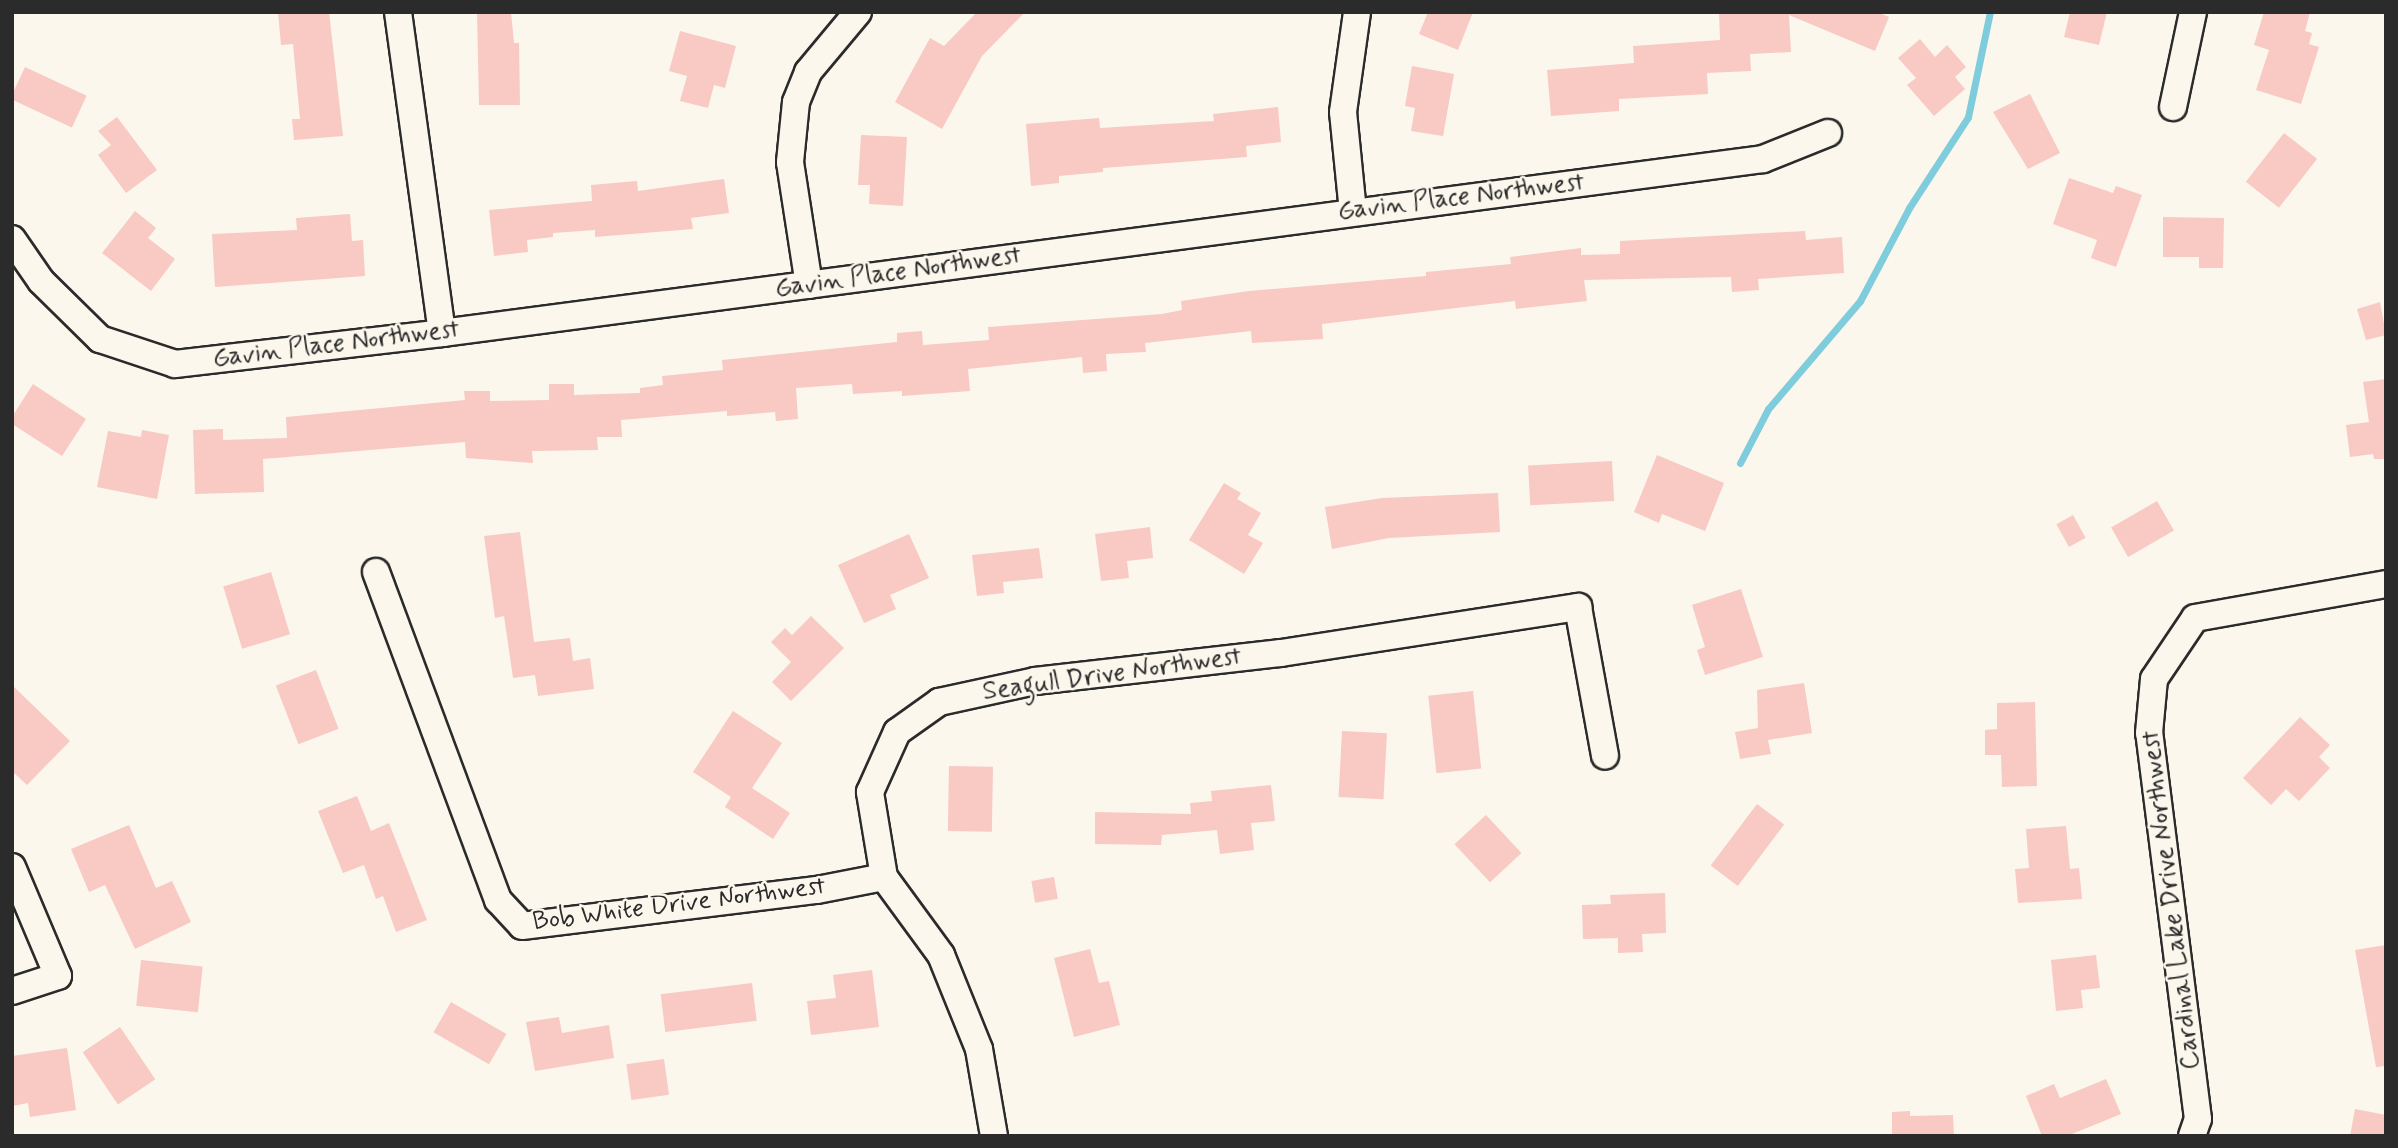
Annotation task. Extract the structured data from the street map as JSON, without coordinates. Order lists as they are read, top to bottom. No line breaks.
{"streets":{"street":["Gavin Place Northwest","Seagull Drive Northwest","Cardinal Lake Drive Northwest","Bob White Drive Northwest"]},"crossings":[["Seagull Drive Northwest","Bob White Drive Northwest"]]}
